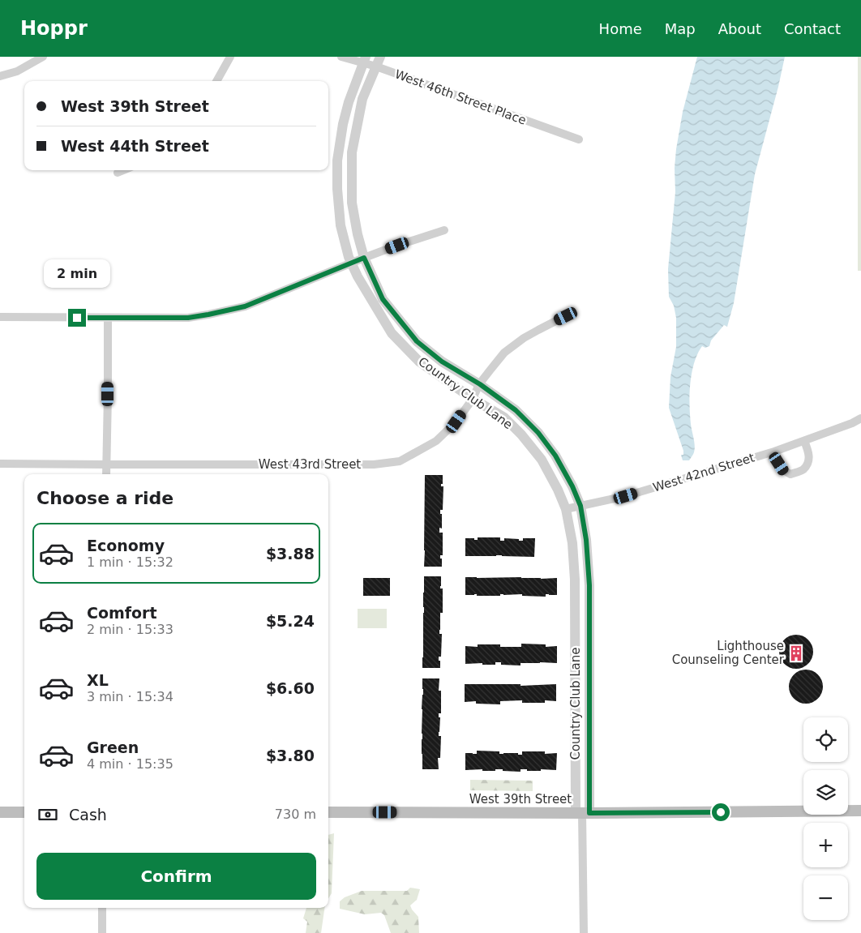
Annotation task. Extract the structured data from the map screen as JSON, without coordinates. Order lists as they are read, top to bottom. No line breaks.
{"streets":{"main road":["West 39th Street"],"street":["West 46th Street Place","Country Club Lane","West 43rd Street","West 42nd Street"]},"crossings":[["West 46th Street Place","Country Club Lane"],["Country Club Lane","West 43rd Street"],["Country Club Lane","West 42nd Street"],["Country Club Lane","West 39th Street"]],"places":{"building":["Lighthouse Counseling Center"]},"page":{"header":"Hoppr","nav":["Home","Map","About","Contact"],"banner":["West 39th Street","West 44th Street"],"bubble":"2 min","heading":"Choose a ride","list":[{"name":"Economy","note":"1 min · 15:32","value":"$3.88"},{"name":"Comfort","note":"2 min · 15:33","value":"$5.24"},{"name":"XL","note":"3 min · 15:34","value":"$6.60"},{"name":"Green","note":"4 min · 15:35","value":"$3.80"}],"map_buttons":["+","−"],"pay":["Cash","730 m"],"buttons":"Confirm"}}
